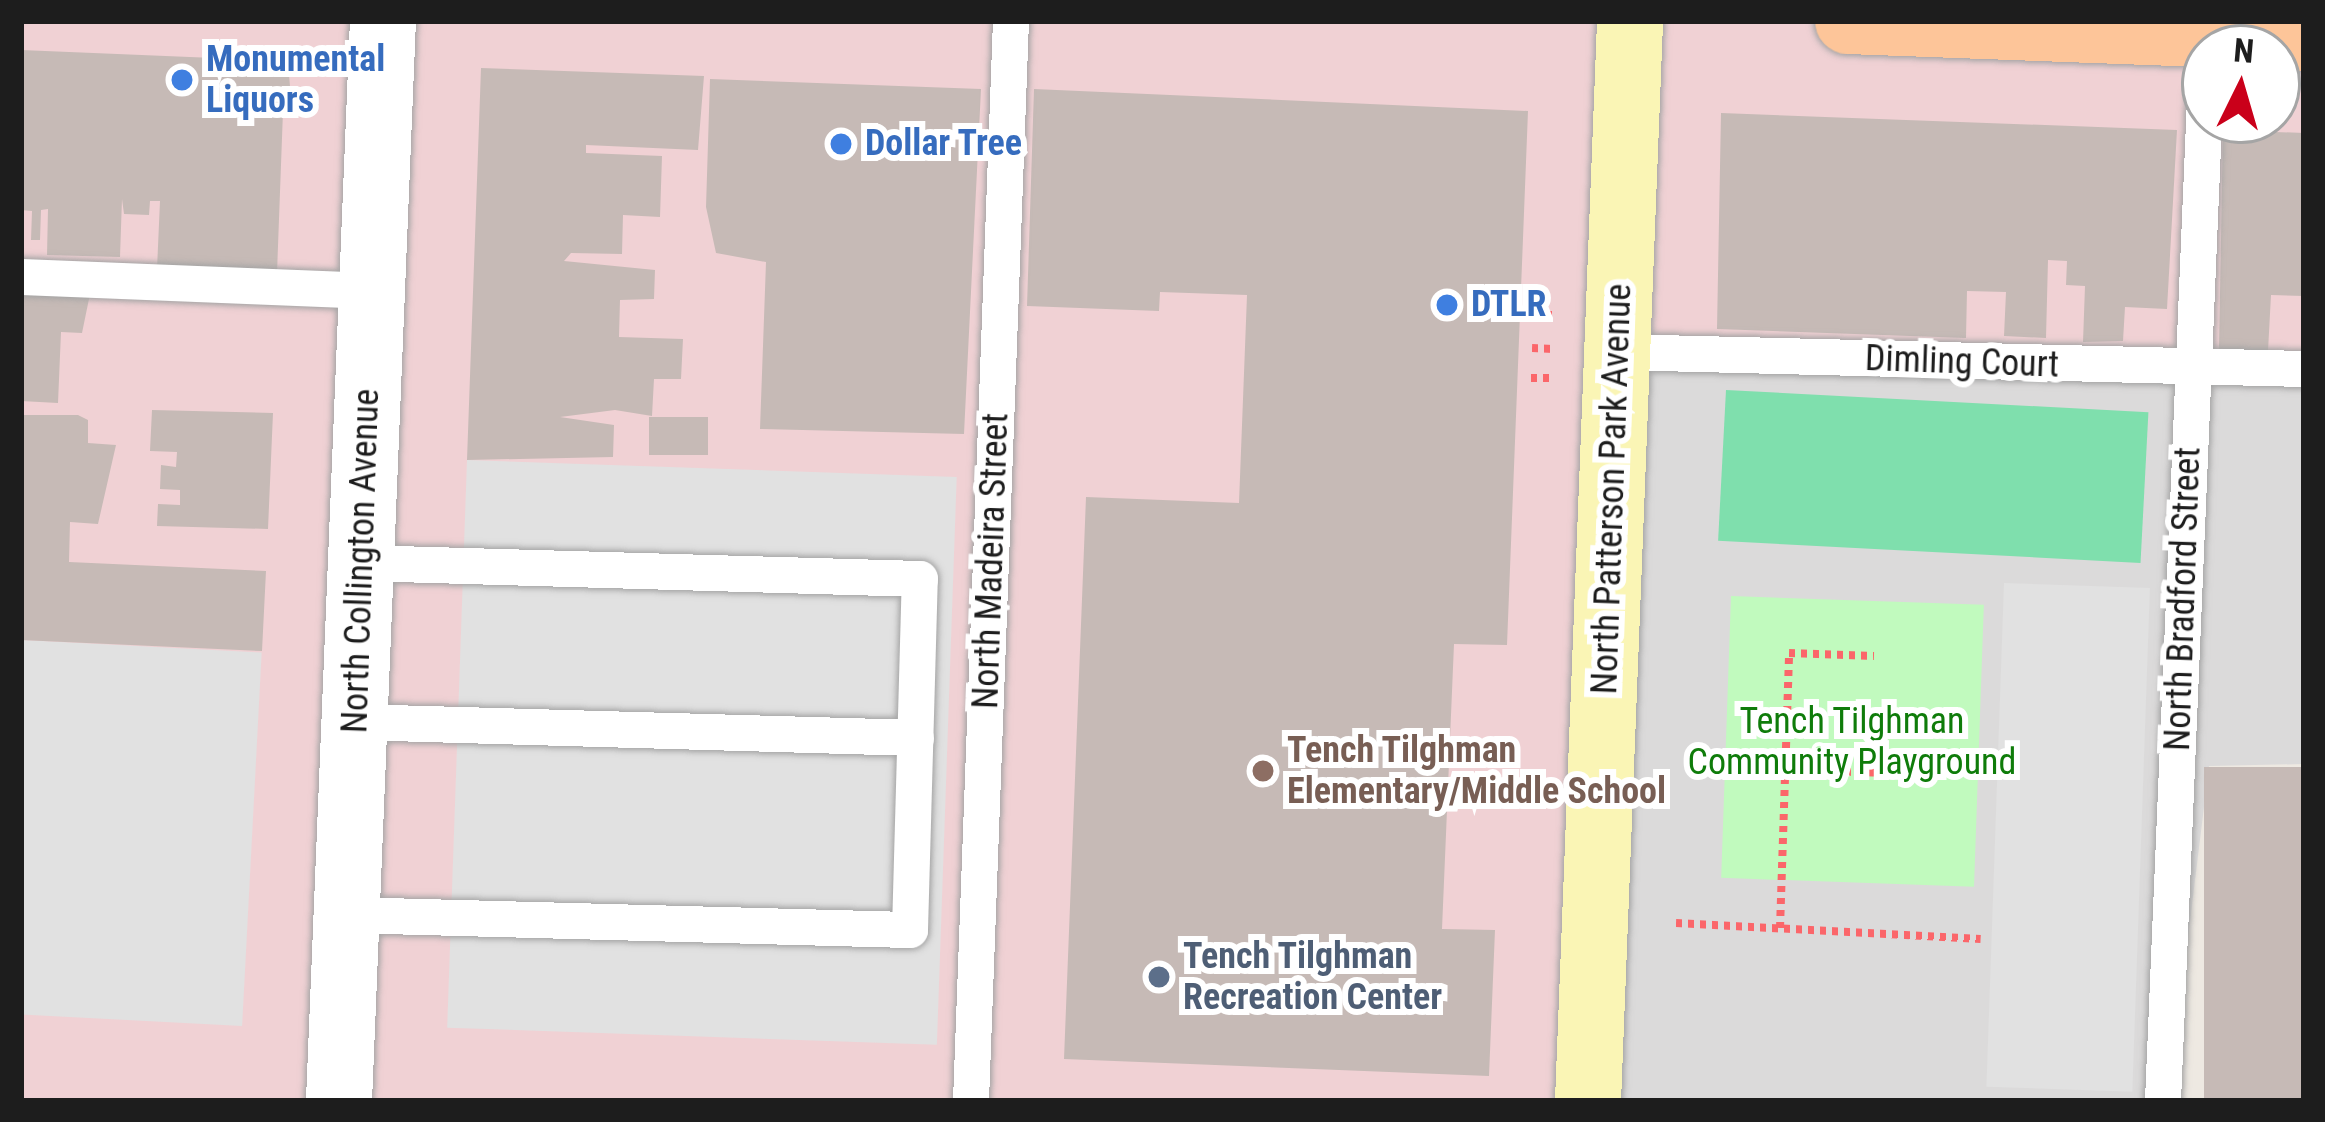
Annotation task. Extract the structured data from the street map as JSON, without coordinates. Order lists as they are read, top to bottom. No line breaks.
{"streets":{"street":["North Patterson Park Avenue","North Collington Avenue"],"lane":["Dimling Court","North Madeira Street","North Bradford Street"]},"crossings":[["Dimling Court","North Patterson Park Avenue"],["Dimling Court","North Bradford Street"]],"parks":["Tench Tilghman Community Playground"],"places":["Monumental Liquors","Dollar Tree","DTLR","Tench Tilghman Elementary/Middle School","Tench Tilghman Recreation Center"],"north":"top"}
